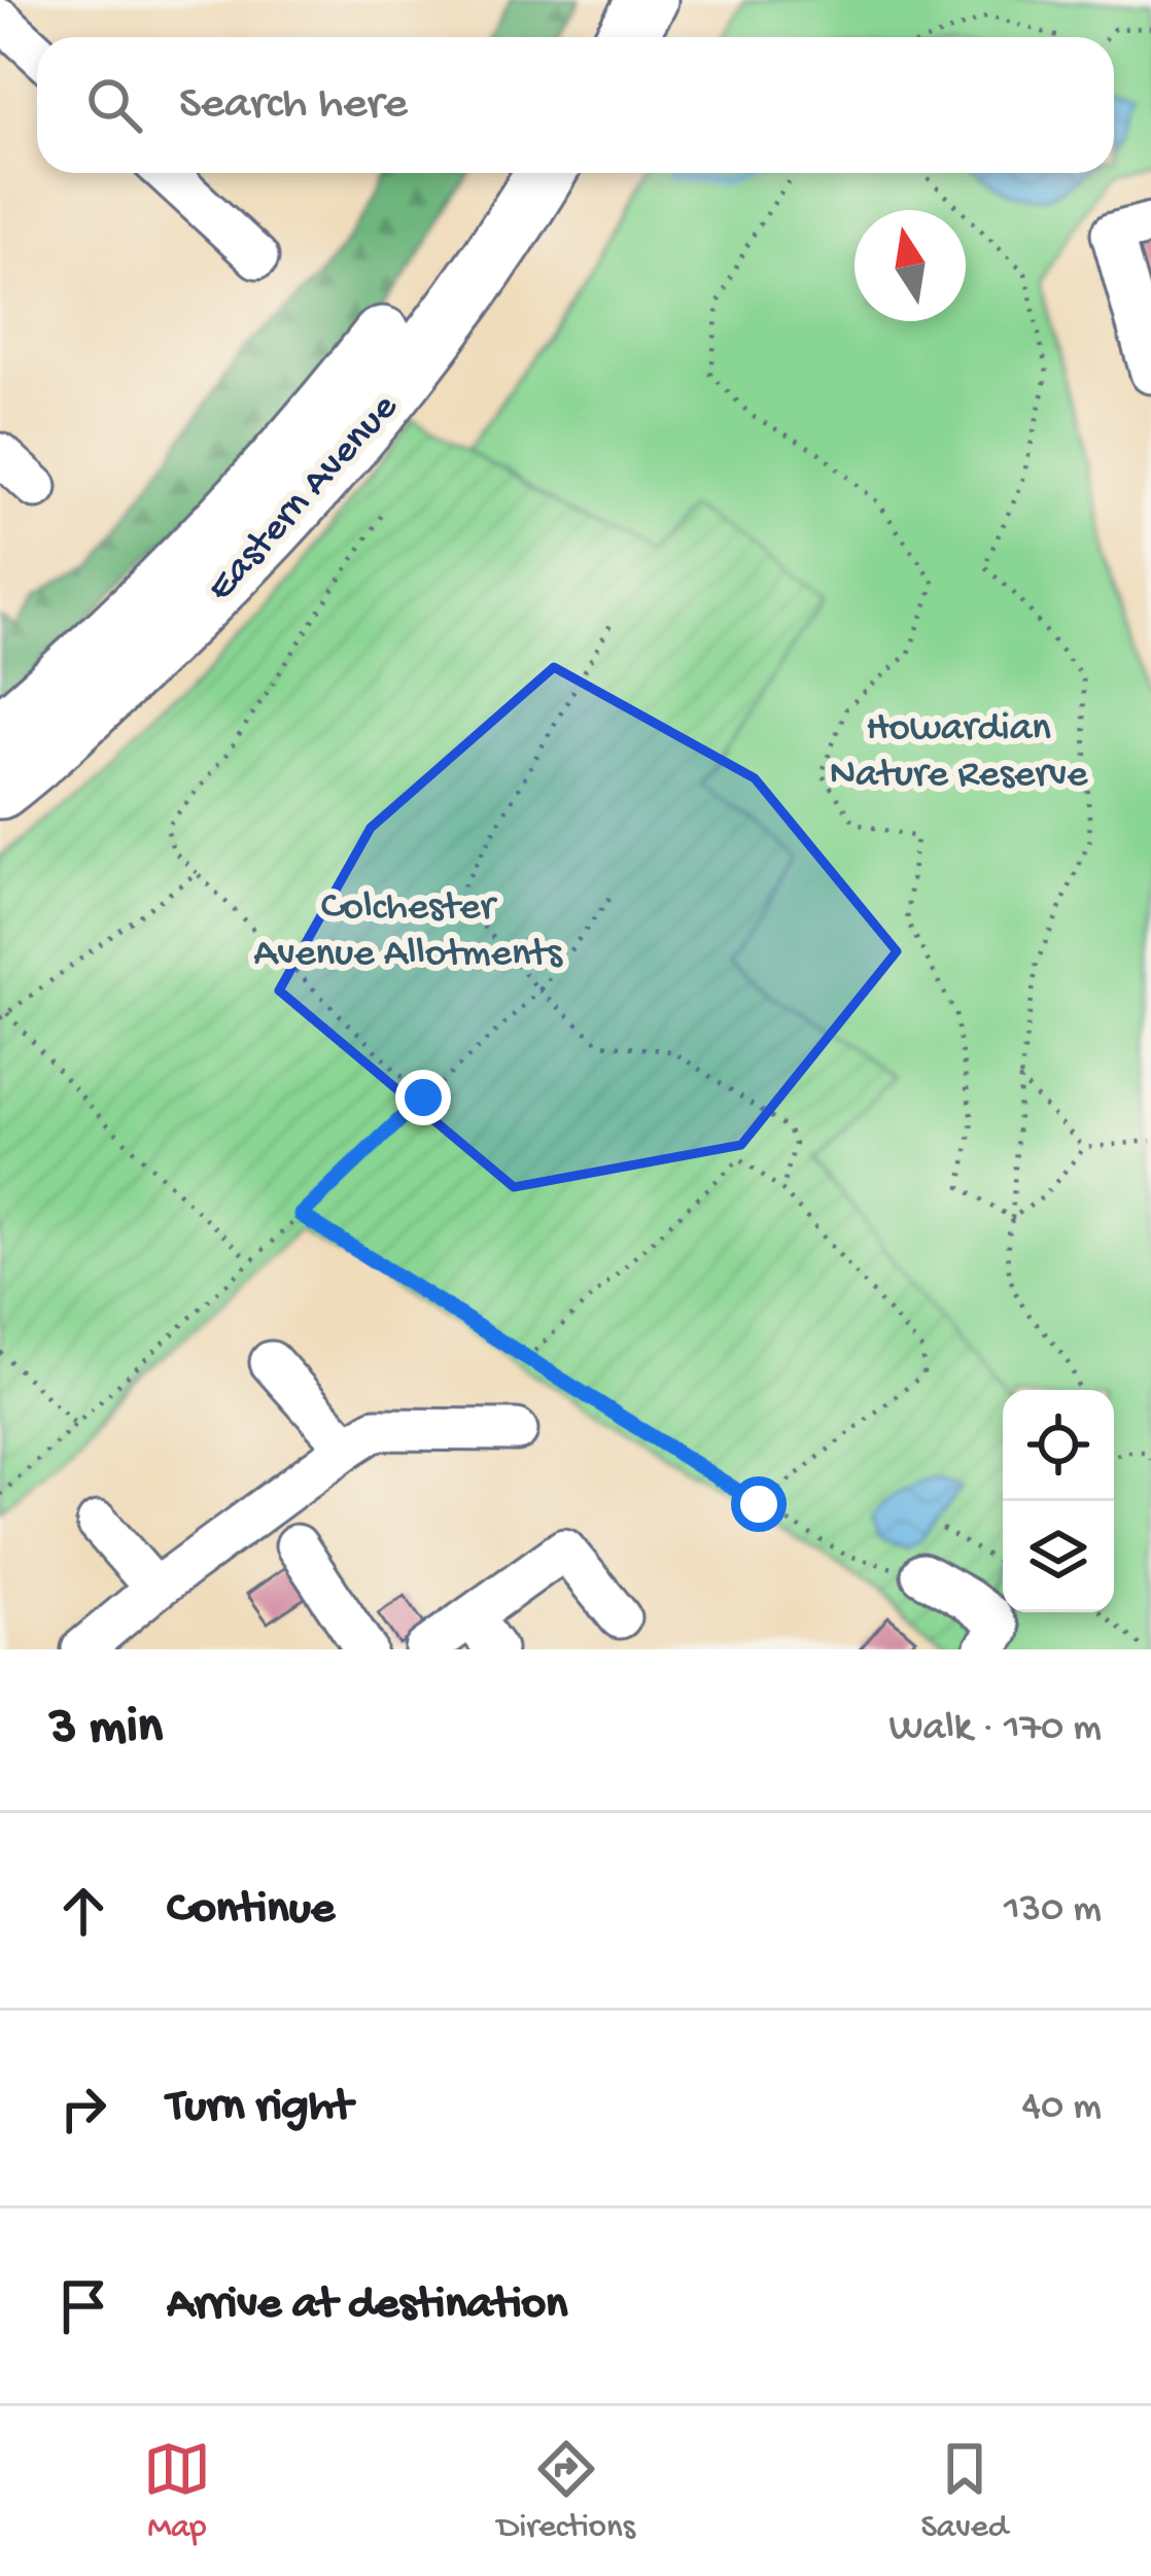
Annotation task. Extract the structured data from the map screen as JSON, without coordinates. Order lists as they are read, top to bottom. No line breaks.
{"streets":{"highway":["Eastern Avenue"]},"parks":["Howardian Nature Reserve","Colchester Avenue Allotments"],"north":"top","page":{"search":"Search here","heading":["3 min","Walk · 170 m"],"list":[["Continue","130 m"],["Turn right","40 m"],"Arrive at destination"],"nav":["Map","Directions","Saved"]}}
